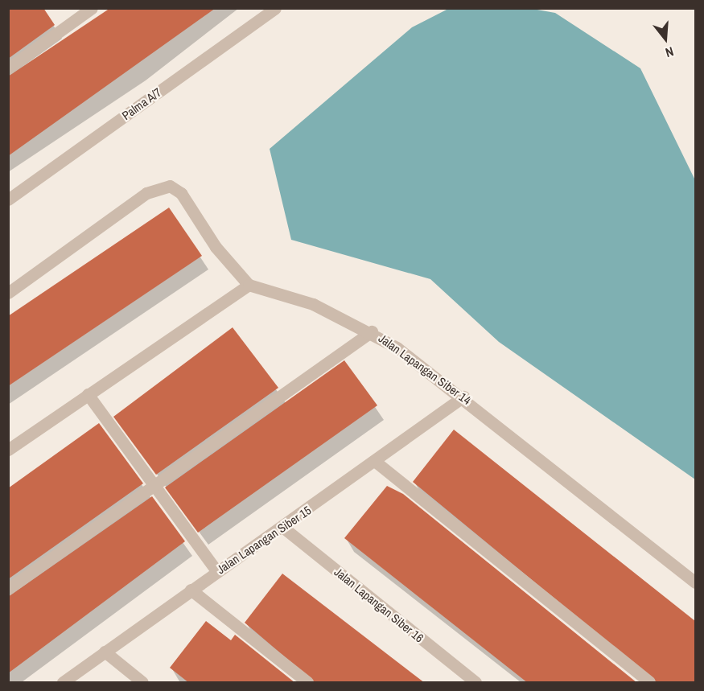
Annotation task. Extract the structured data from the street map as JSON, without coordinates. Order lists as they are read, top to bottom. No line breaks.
{"streets":{"street":["Palma A/7","Jalan Lapangan Siber 14","Jalan Lapangan Siber 15","Jalan Lapangan Siber 16"]},"crossings":[["Jalan Lapangan Siber 14","Jalan Lapangan Siber 15"],["Jalan Lapangan Siber 15","Jalan Lapangan Siber 16"]],"north":"bottom"}
